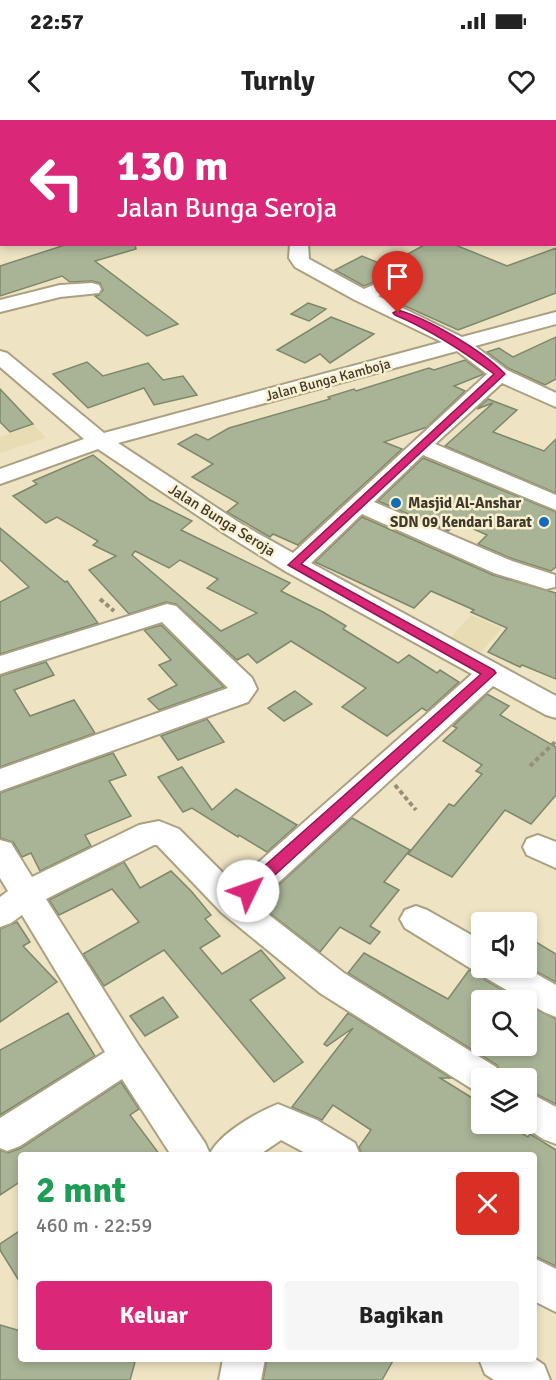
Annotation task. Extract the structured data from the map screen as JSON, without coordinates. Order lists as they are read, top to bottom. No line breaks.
{"streets":{"street":["Jalan Bunga Kamboja","Jalan Bunga Seroja"]},"crossings":[["Jalan Bunga Kamboja","Jalan Bunga Seroja"]],"places":["Masjid Al-Anshar","SDN 09 Kendari Barat"],"page":{"status":"22:57","header":"Turnly","turn":["130 m","Jalan Bunga Seroja"],"heading":["2 mnt","460 m · 22:59"],"buttons":["Keluar","Bagikan"]}}
